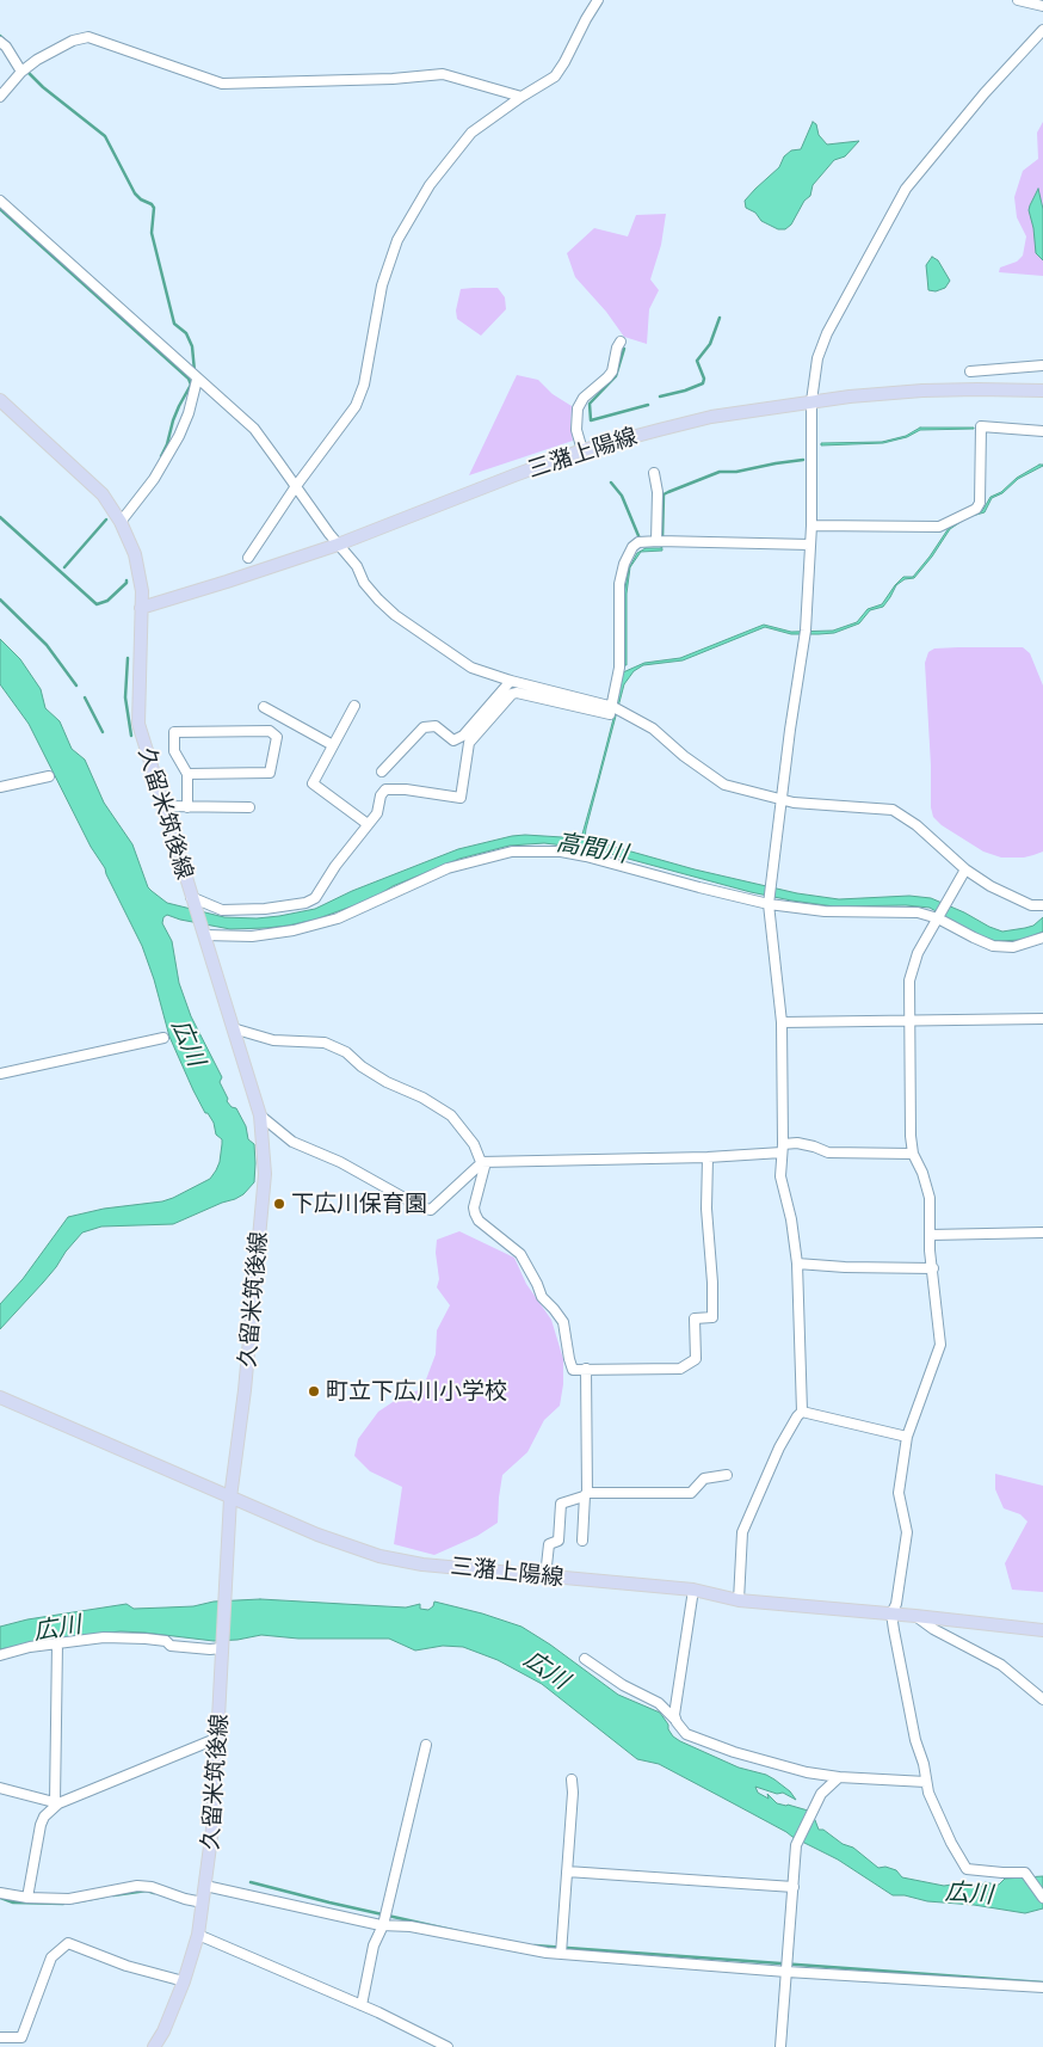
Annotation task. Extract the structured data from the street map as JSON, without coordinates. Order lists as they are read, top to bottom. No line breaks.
{"streets":{"main road":["三潴上陽線","久留米筑後線"]},"crossings":[["三潴上陽線","久留米筑後線"]],"water":["高間川","広川"],"places":["下広川保育園","町立下広川小学校"]}
